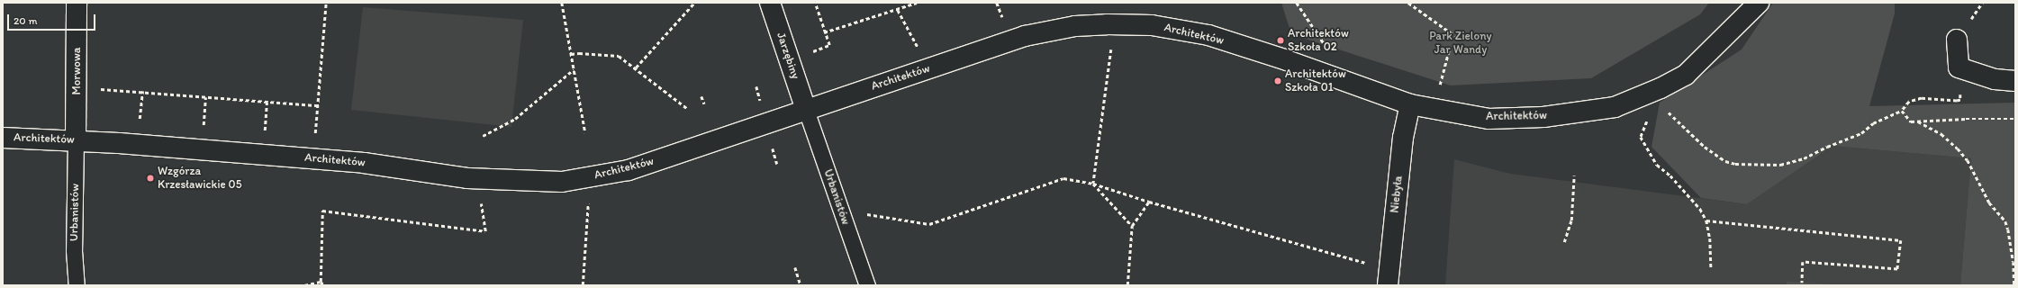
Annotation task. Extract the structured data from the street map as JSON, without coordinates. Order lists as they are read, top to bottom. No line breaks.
{"streets":{"street":["Architektów","Jarzębiny","Morwowa","Niebyła"],"lane":["Urbanistów"]},"crossings":[["Architektów","Jarzębiny"],["Architektów","Morwowa"],["Architektów","Niebyła"],["Architektów","Urbanistów"],["Jarzębiny","Urbanistów"],["Morwowa","Urbanistów"]],"parks":["Park Zielony Jar Wandy"],"places":["Architektów Szkoła 02","Architektów Szkoła 01","Wzgórza Krzesławickie 05"],"scale_bar":"20 m"}
